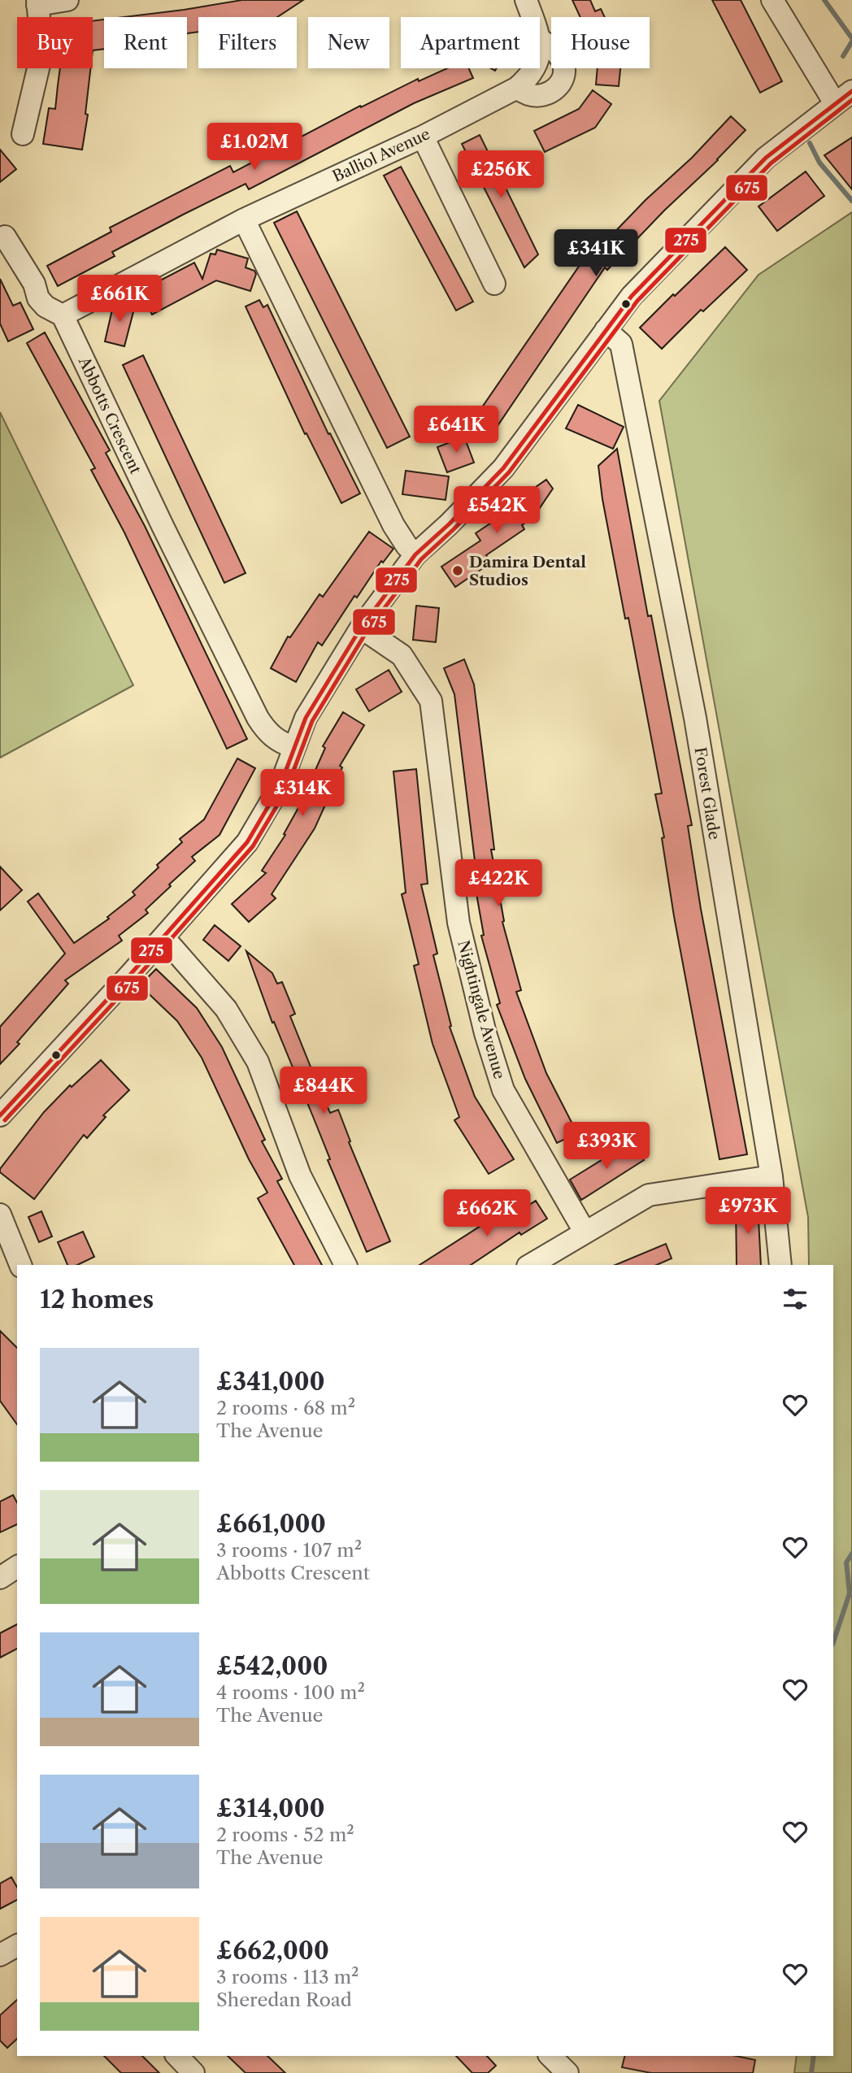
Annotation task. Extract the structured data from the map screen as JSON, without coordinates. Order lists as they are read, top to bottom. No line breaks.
{"streets":{"street":["Balliol Avenue","Abbotts Crescent","Forest Glade","Nightingale Avenue"]},"places":["Damira Dental Studios"],"lines":["transit line 275","transit line 675"],"page":{"chip":["Buy","Rent","Filters","New","Apartment","House"],"price":["£1.02M","£256K","£341K","£661K","£641K","£542K","£314K","£422K","£844K","£393K","£973K","£662K"],"heading":"12 homes","list":[{"name":"£341,000","note":"2 rooms · 68 m² · The Avenue"},{"name":"£661,000","note":"3 rooms · 107 m² · Abbotts Crescent"},{"name":"£542,000","note":"4 rooms · 100 m² · The Avenue"},{"name":"£314,000","note":"2 rooms · 52 m² · The Avenue"},{"name":"£662,000","note":"3 rooms · 113 m² · Sheredan Road"}]}}
